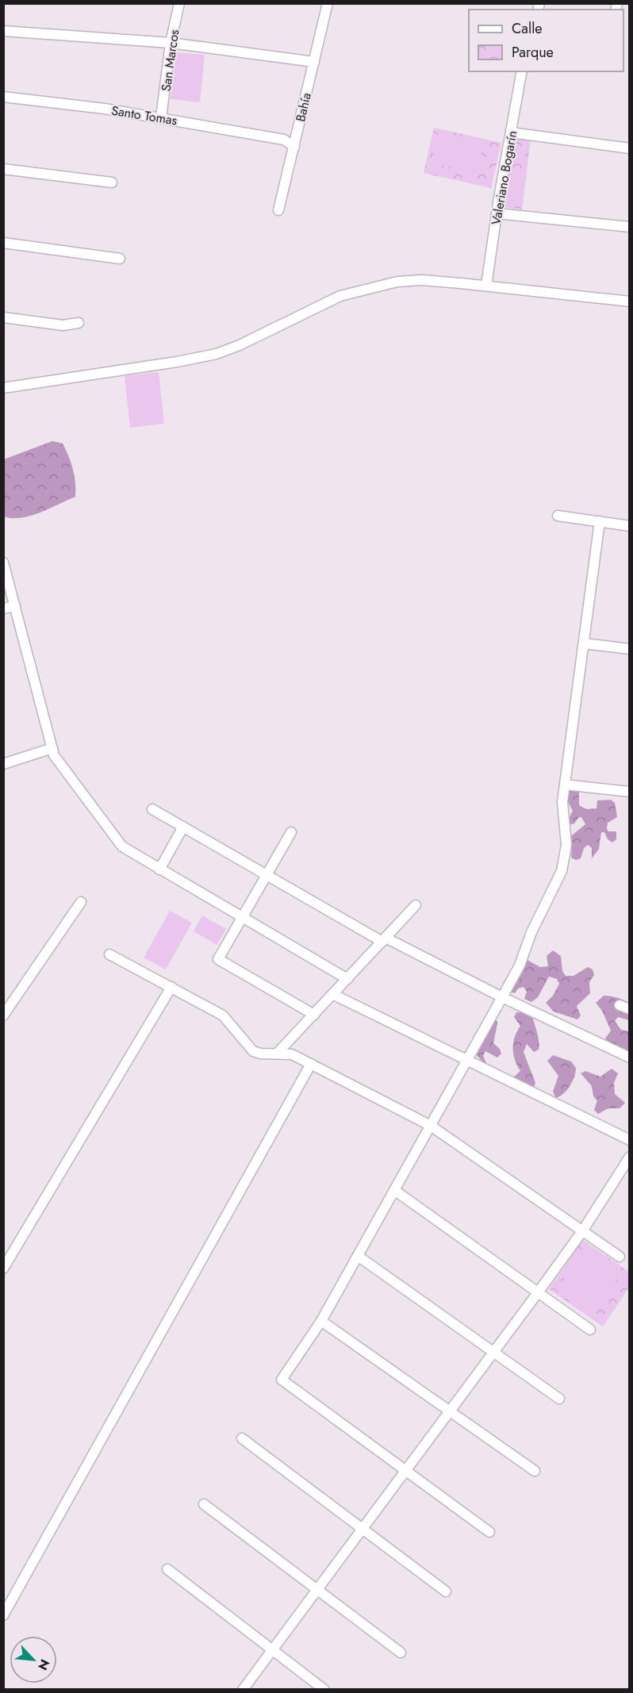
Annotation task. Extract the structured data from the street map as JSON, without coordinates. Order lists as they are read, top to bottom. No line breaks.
{"streets":{"street":["San Marcos","Bahía","Santo Tomas","Valeriano Bogarín"]},"crossings":[["San Marcos","Santo Tomas"],["Bahía","Santo Tomas"]],"legend":["Calle","Parque"],"north":"bottom right"}
